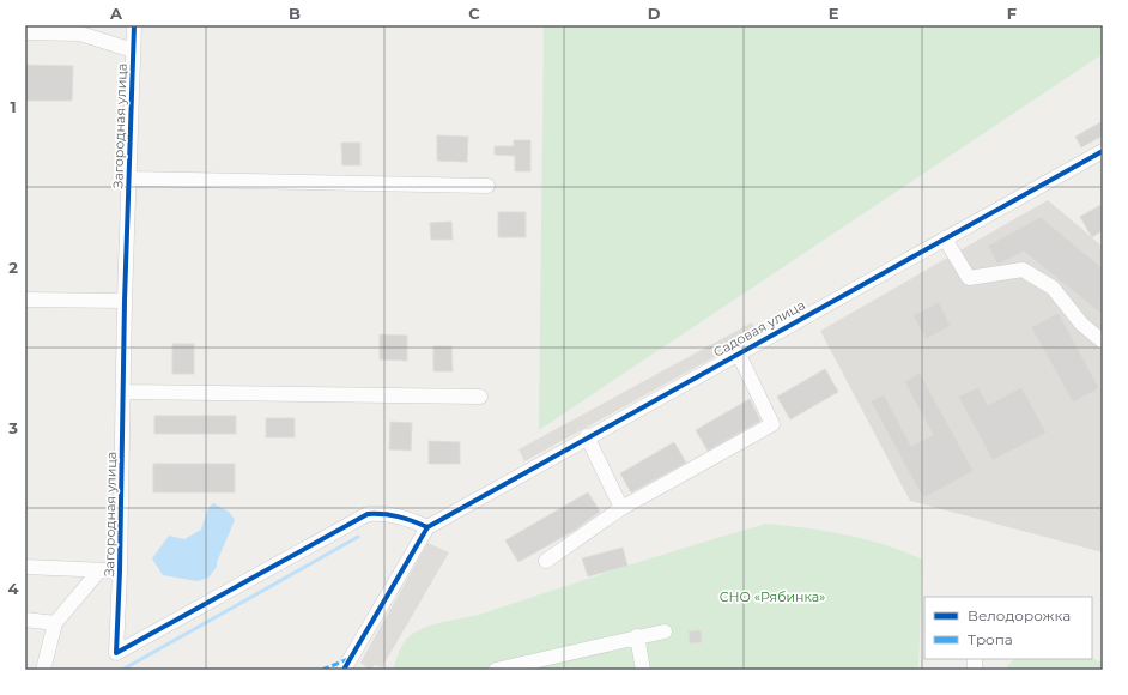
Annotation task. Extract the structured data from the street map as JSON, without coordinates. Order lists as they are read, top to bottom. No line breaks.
{"streets":{"street":["Загородная улица","Садовая улица"]},"crossings":[["Загородная улица","Садовая улица"]],"parks":["СНО «Рябинка»"],"legend":["Велодорожка","Тропа"],"grid":{"columns":["A","B","C","D","E","F"],"rows":["1","2","3","4"]}}
